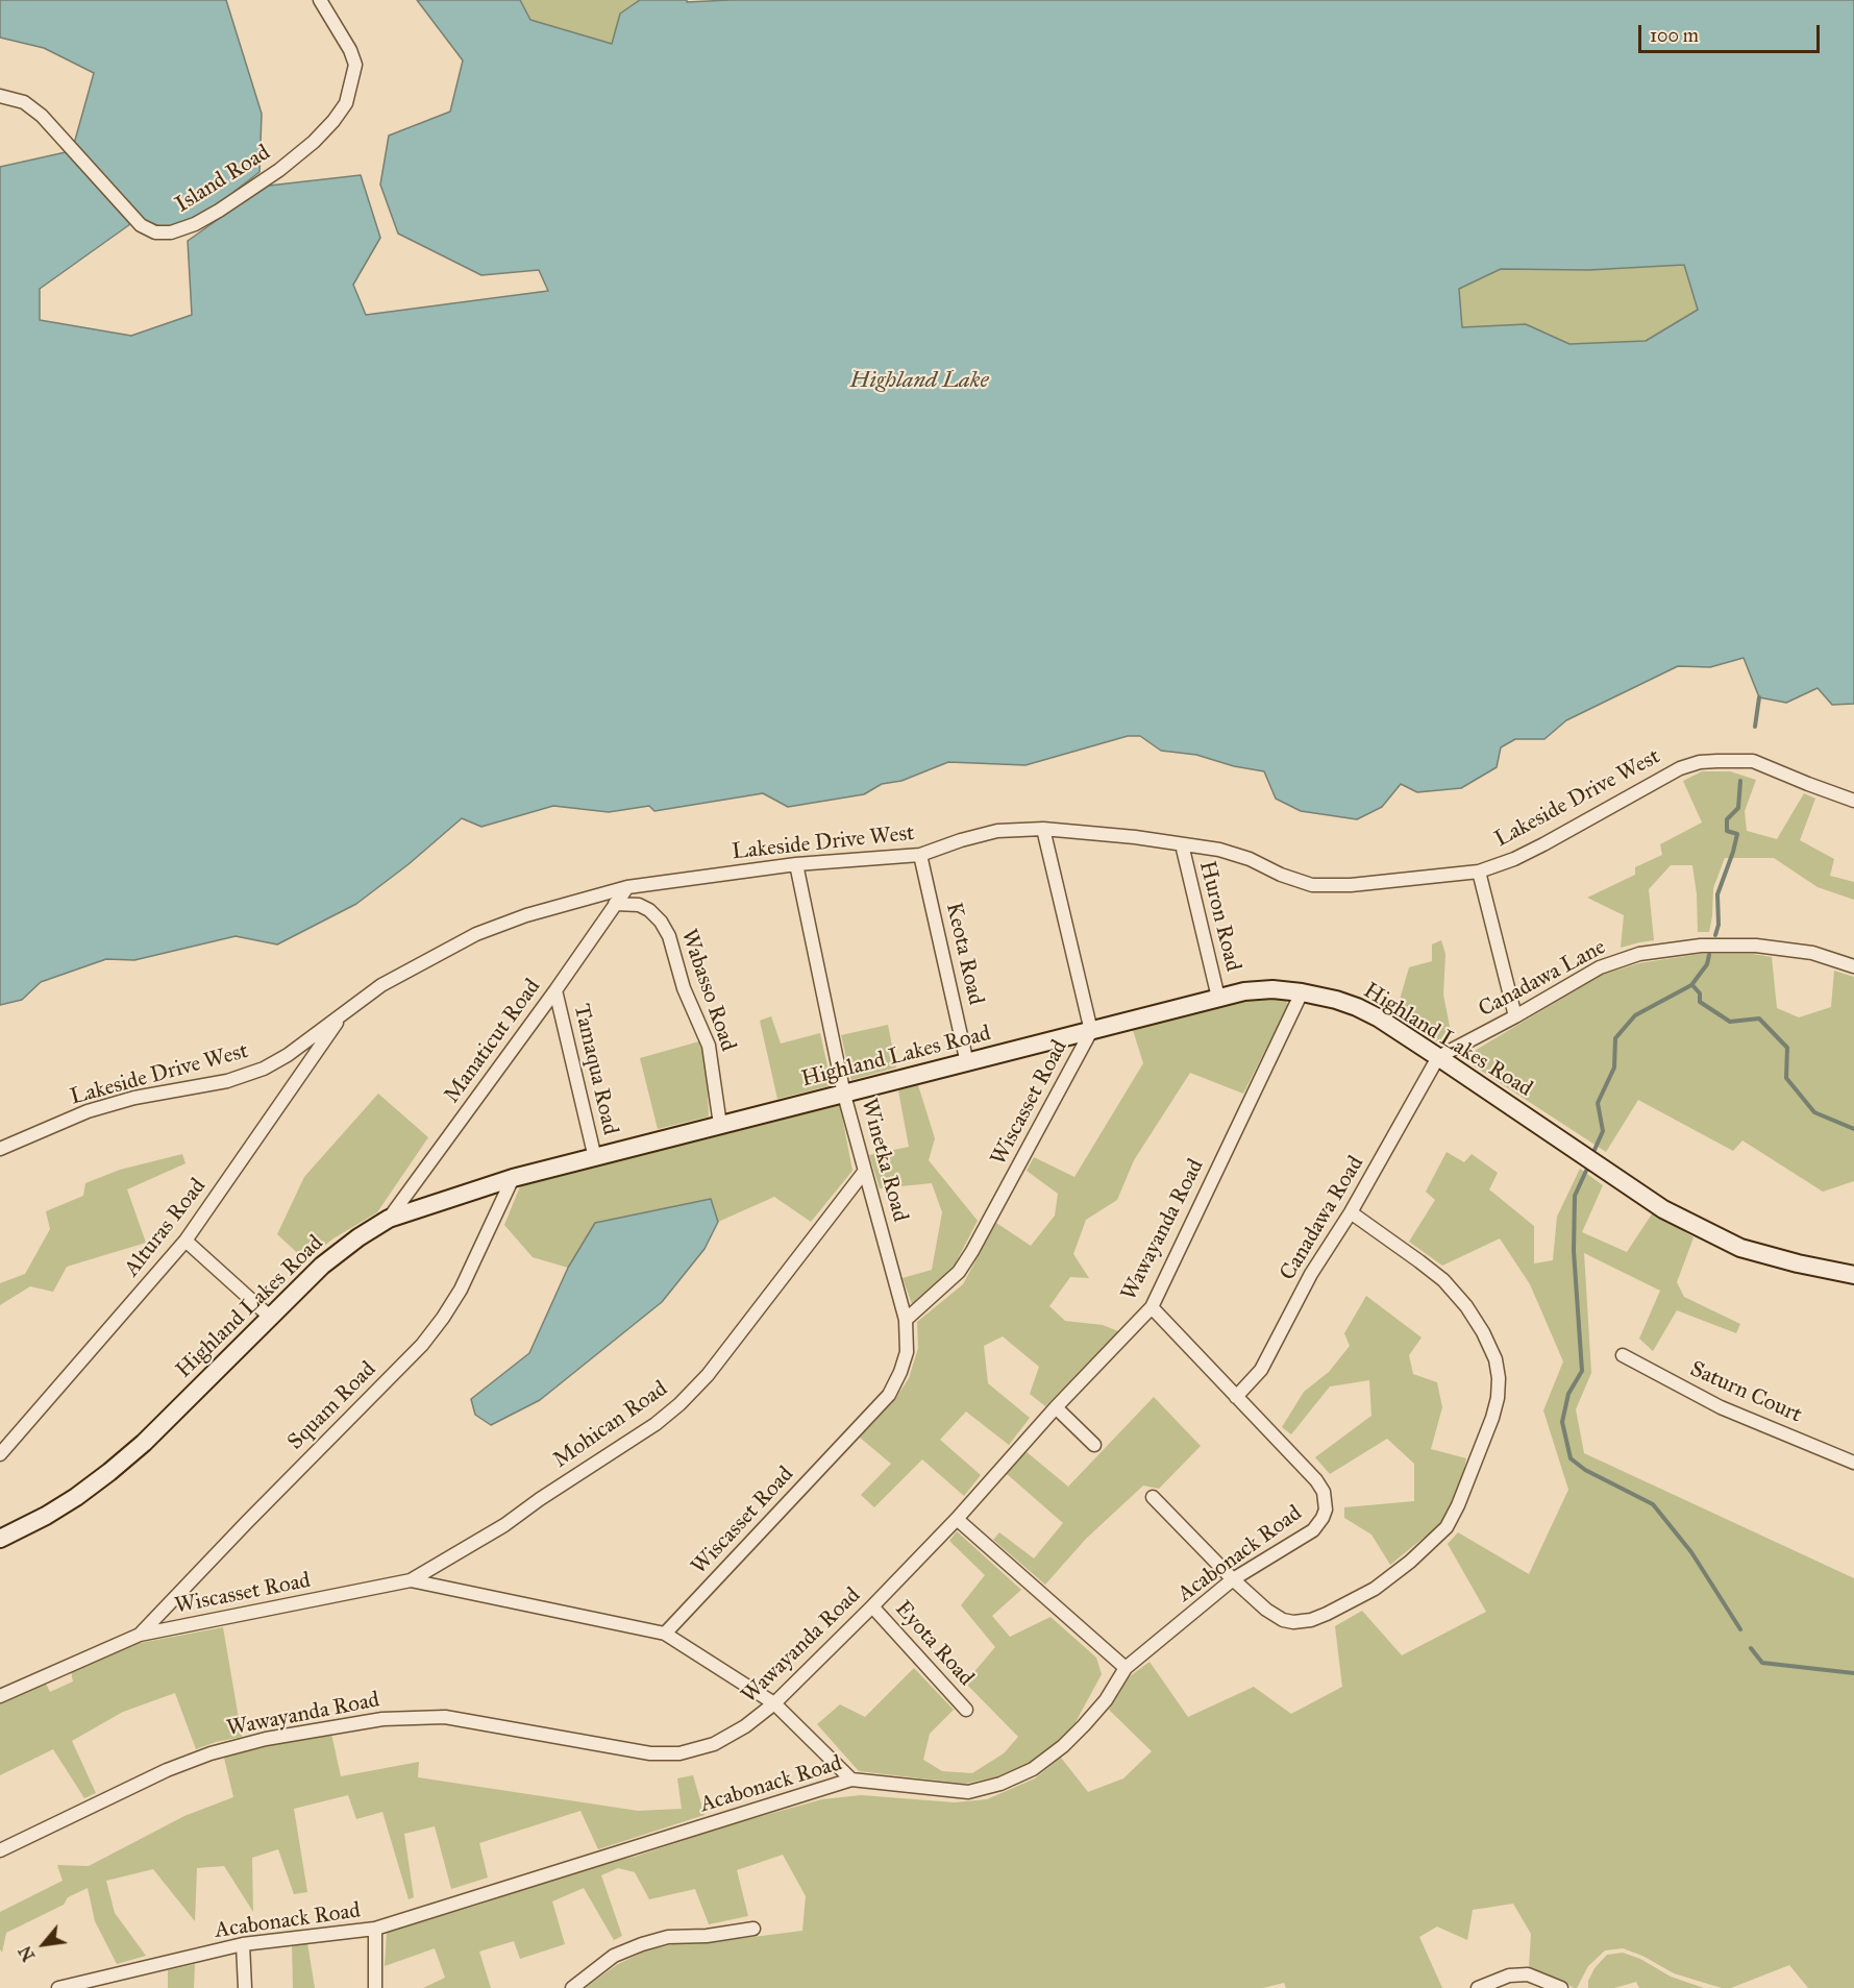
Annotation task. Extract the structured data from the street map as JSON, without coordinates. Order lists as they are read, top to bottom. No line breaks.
{"streets":{"street":["Island Road","Lakeside Drive West","Huron Road","Keota Road","Canadawa Lane","Wabasso Road","Highland Lakes Road","Manaticut Road","Tamaqua Road","Wiscasset Road","Winetka Road","Canadawa Road","Alturas Road","Wawayanda Road","Saturn Court","Squam Road","Mohican Road","Acabonack Road","Eyota Road"]},"crossings":[["Lakeside Drive West","Huron Road"],["Lakeside Drive West","Keota Road"],["Lakeside Drive West","Manaticut Road"],["Lakeside Drive West","Wiscasset Road"],["Lakeside Drive West","Winetka Road"],["Lakeside Drive West","Alturas Road"],["Huron Road","Highland Lakes Road"],["Keota Road","Highland Lakes Road"],["Canadawa Lane","Highland Lakes Road"],["Canadawa Lane","Canadawa Road"],["Wabasso Road","Highland Lakes Road"],["Wabasso Road","Manaticut Road"],["Highland Lakes Road","Manaticut Road"],["Highland Lakes Road","Tamaqua Road"],["Highland Lakes Road","Wiscasset Road"],["Highland Lakes Road","Winetka Road"],["Highland Lakes Road","Canadawa Road"],["Highland Lakes Road","Wawayanda Road"],["Highland Lakes Road","Squam Road"],["Manaticut Road","Tamaqua Road"],["Wiscasset Road","Winetka Road"],["Wiscasset Road","Squam Road"],["Wiscasset Road","Mohican Road"],["Winetka Road","Mohican Road"],["Canadawa Road","Acabonack Road"],["Wawayanda Road","Acabonack Road"],["Wawayanda Road","Eyota Road"]],"water":["Highland Lake"],"scale_bar":"100 m","north":"bottom left"}
